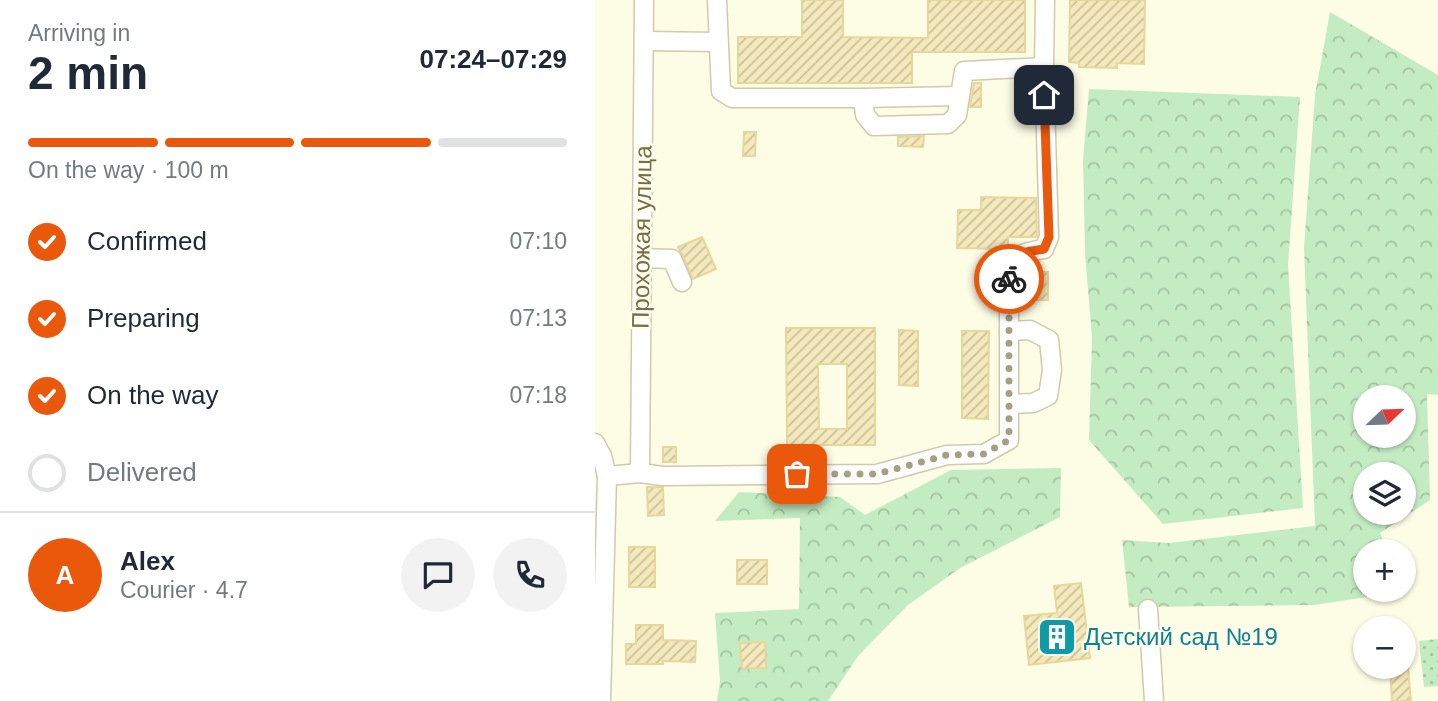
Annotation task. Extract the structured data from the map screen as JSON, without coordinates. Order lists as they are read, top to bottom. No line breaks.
{"streets":{"street":["Прохожая улица"]},"places":{"building":["Детский сад №19"]},"north":"top right","page":{"heading":["2 min","Arriving in","07:24–07:29"],"panel":["Alex","Courier · 4.7"],"bar":"On the way · 100 m","list":[["Confirmed","07:10"],["Preparing","07:13"],["On the way","07:18"],"Delivered"],"map_buttons":["+","−"],"round":"A"}}
